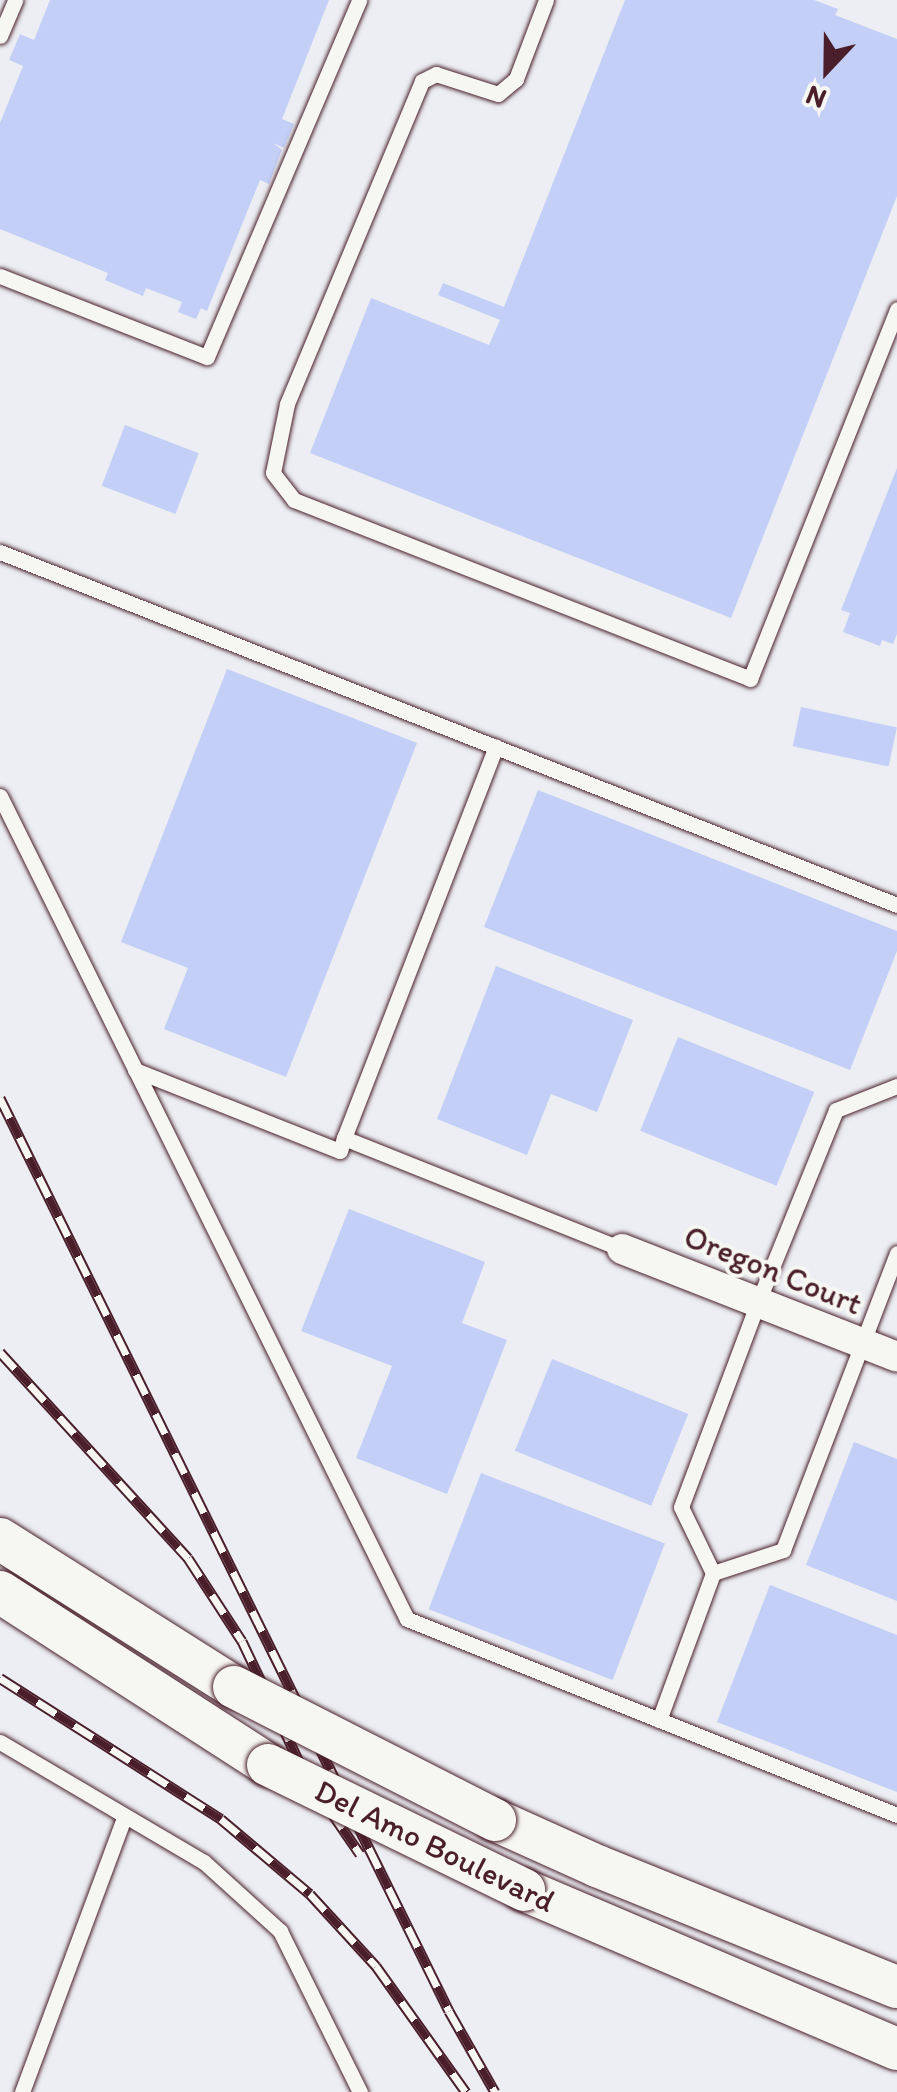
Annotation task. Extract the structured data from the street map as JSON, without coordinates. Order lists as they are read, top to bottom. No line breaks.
{"streets":{"main road":["Del Amo Boulevard"],"street":["Oregon Court"]},"north":"bottom"}
